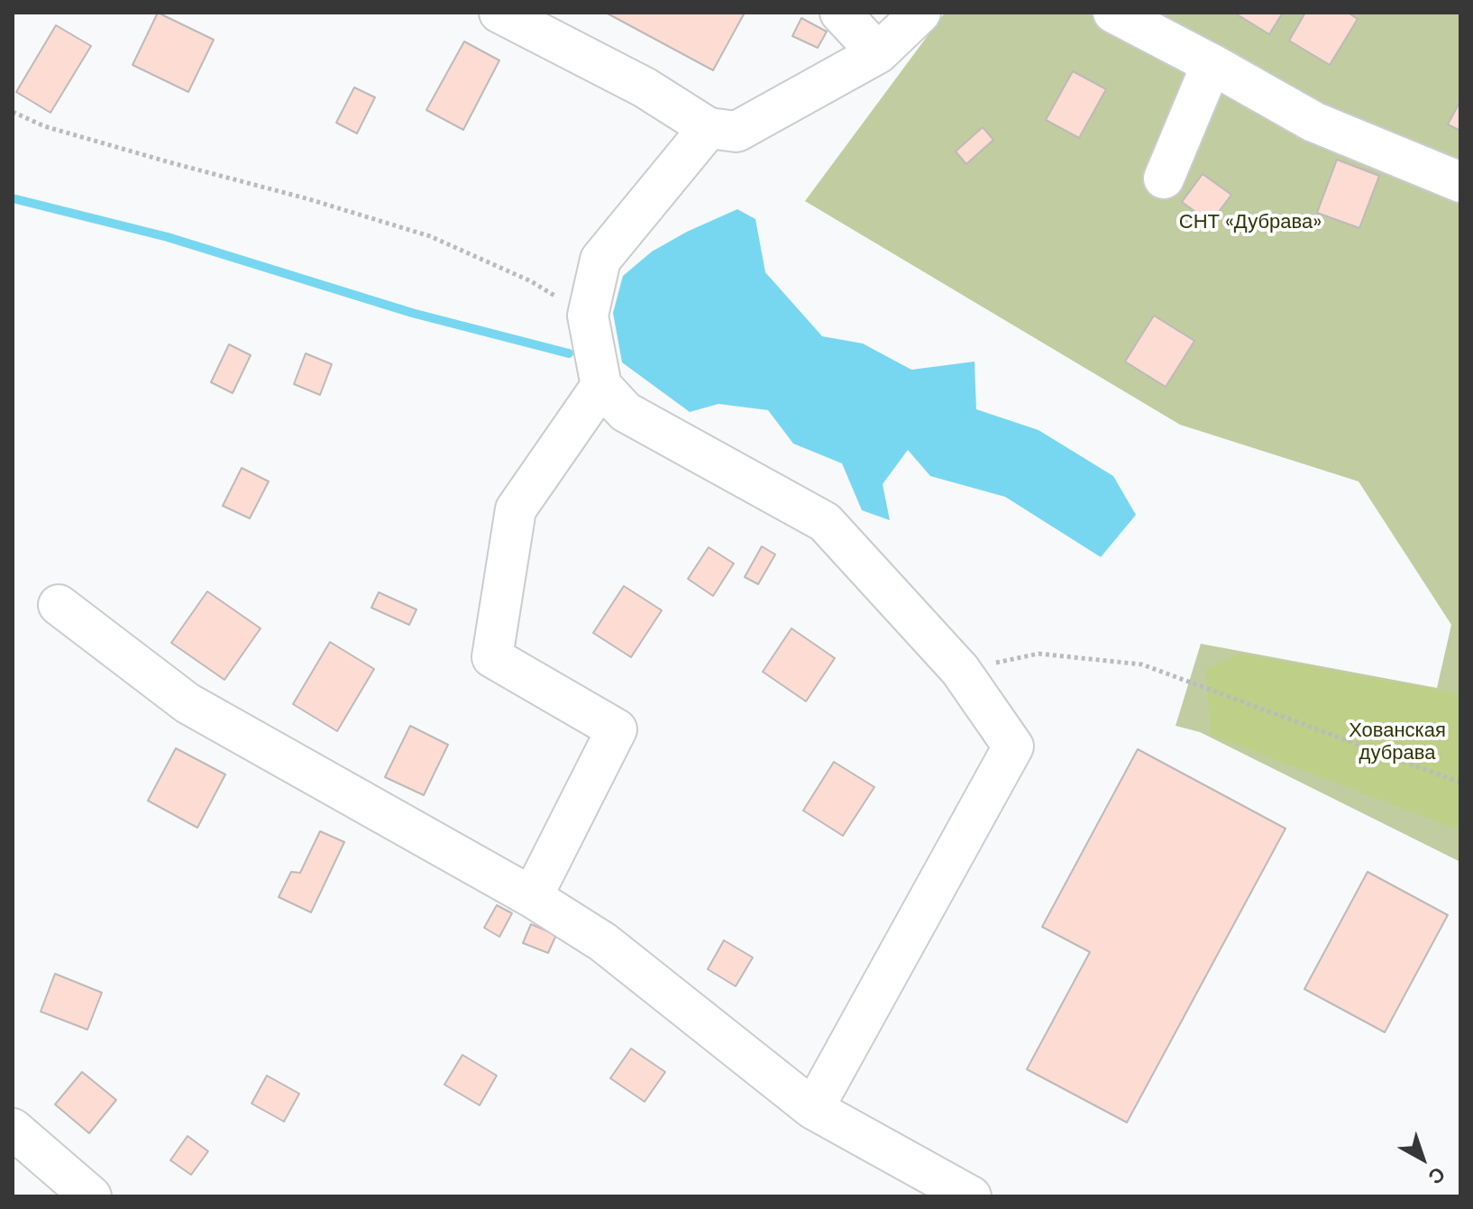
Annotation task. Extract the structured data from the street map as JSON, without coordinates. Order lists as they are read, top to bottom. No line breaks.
{"parks":["СНТ «Дубрава»","Хованская дубрава"],"north":"bottom right"}
